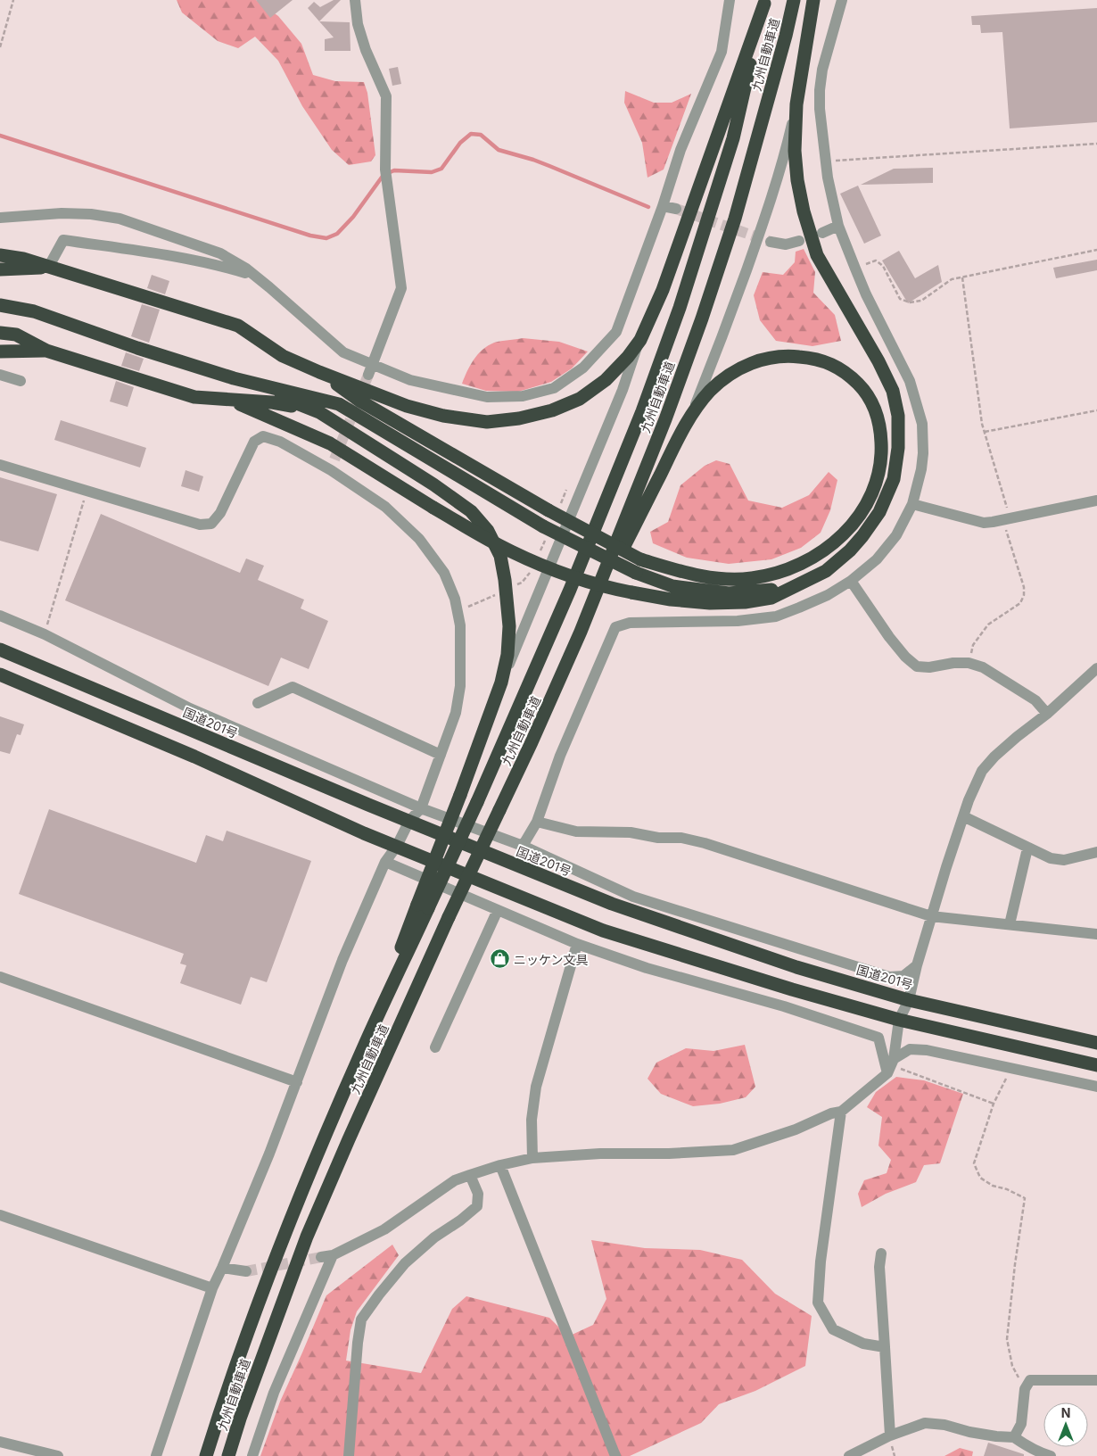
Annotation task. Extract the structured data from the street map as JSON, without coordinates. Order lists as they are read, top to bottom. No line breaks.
{"streets":{"highway":["九州自動車道","国道201号"]},"places":{"shop":["ニッケン文具"]},"north":"top"}
